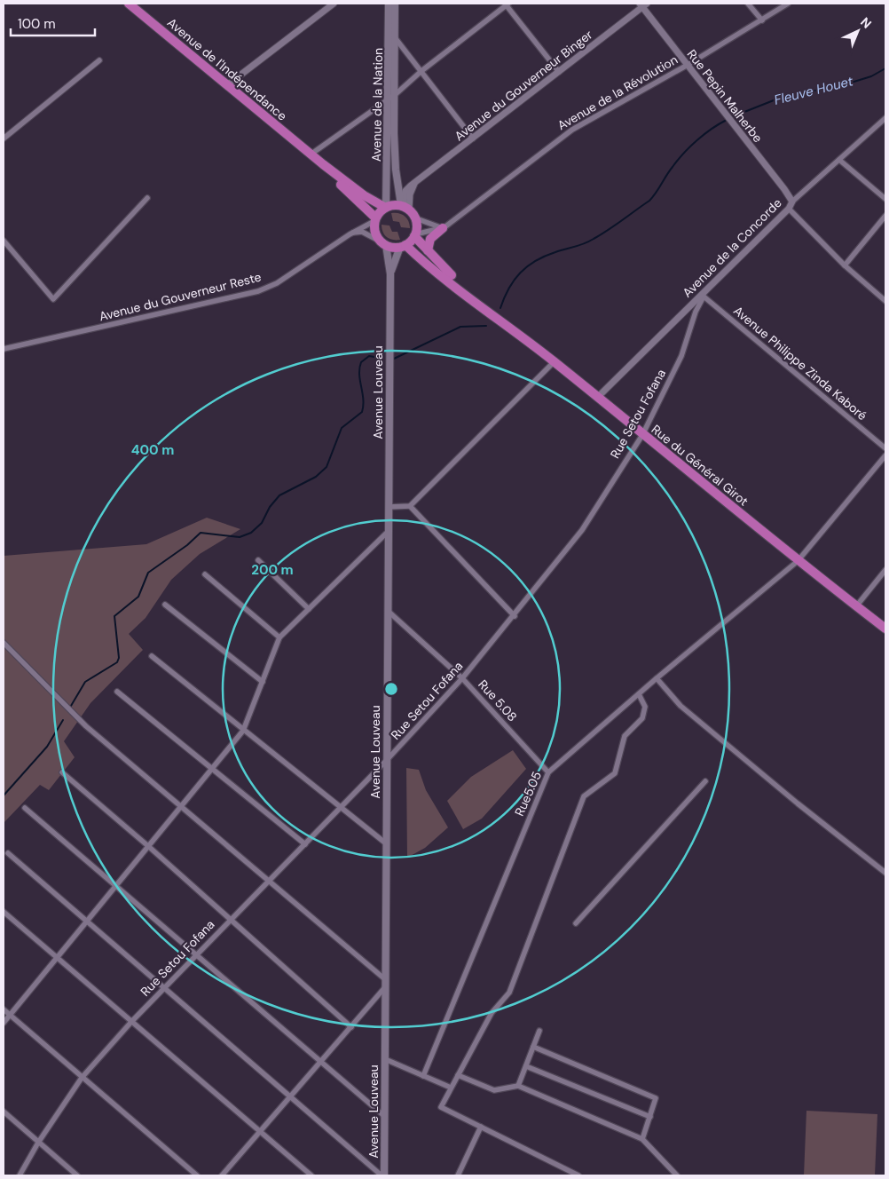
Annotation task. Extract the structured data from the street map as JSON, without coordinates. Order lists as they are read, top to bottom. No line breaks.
{"streets":{"highway":["Avenue de l'Indépendance","Rue du Général Girot"],"main road":["Avenue de la Nation","Avenue Louveau"],"street":["Avenue du Gouverneur Binger","Avenue de la Révolution","Rue Pepin Malherbe","Avenue de la Concorde","Avenue du Gouverneur Reste","Avenue Philippe Zinda Kaboré","Rue Setou Fofana","Rue 5.08","Rue5.05"]},"crossings":[["Avenue de l'Indépendance","Avenue du Gouverneur Binger"],["Avenue de l'Indépendance","Avenue de la Révolution"],["Avenue de l'Indépendance","Avenue de la Nation"],["Avenue de l'Indépendance","Avenue du Gouverneur Reste"],["Avenue de l'Indépendance","Avenue Louveau"],["Avenue du Gouverneur Binger","Avenue de la Révolution"],["Avenue du Gouverneur Binger","Rue Pepin Malherbe"],["Avenue du Gouverneur Binger","Avenue de la Nation"],["Avenue du Gouverneur Binger","Avenue du Gouverneur Reste"],["Avenue du Gouverneur Binger","Avenue Louveau"],["Avenue de la Révolution","Rue Pepin Malherbe"],["Avenue de la Révolution","Avenue de la Nation"],["Avenue de la Révolution","Avenue du Gouverneur Reste"],["Avenue de la Révolution","Avenue Louveau"],["Rue Pepin Malherbe","Avenue de la Concorde"],["Avenue de la Nation","Avenue du Gouverneur Reste"],["Avenue de la Nation","Avenue Louveau"],["Avenue de la Concorde","Avenue Philippe Zinda Kaboré"],["Avenue de la Concorde","Rue Setou Fofana"],["Avenue de la Concorde","Rue du Général Girot"],["Avenue du Gouverneur Reste","Avenue Louveau"],["Avenue Philippe Zinda Kaboré","Rue Setou Fofana"],["Avenue Louveau","Rue Setou Fofana"],["Avenue Louveau","Rue 5.08"],["Rue Setou Fofana","Rue du Général Girot"],["Rue Setou Fofana","Rue 5.08"],["Rue du Général Girot","Rue5.05"],["Rue 5.08","Rue5.05"]],"water":["Fleuve Houet"],"scale_bar":"100 m","north":"top right","rings":["400 m","200 m"]}
